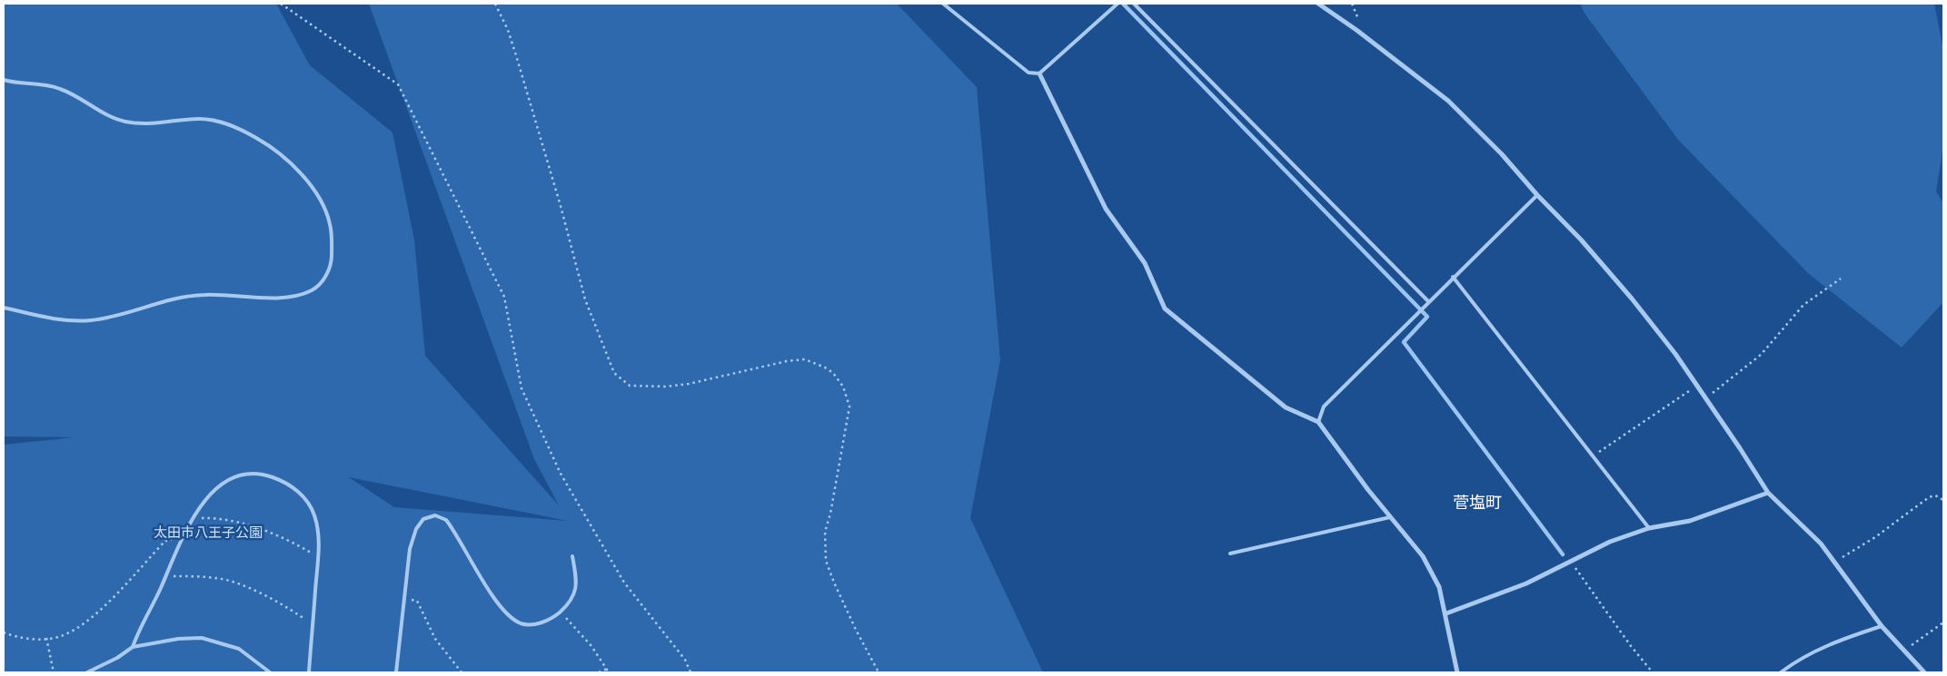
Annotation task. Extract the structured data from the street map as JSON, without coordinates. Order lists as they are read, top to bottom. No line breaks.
{"districts":["菅塩町"],"parks":["太田市八王子公園"]}
